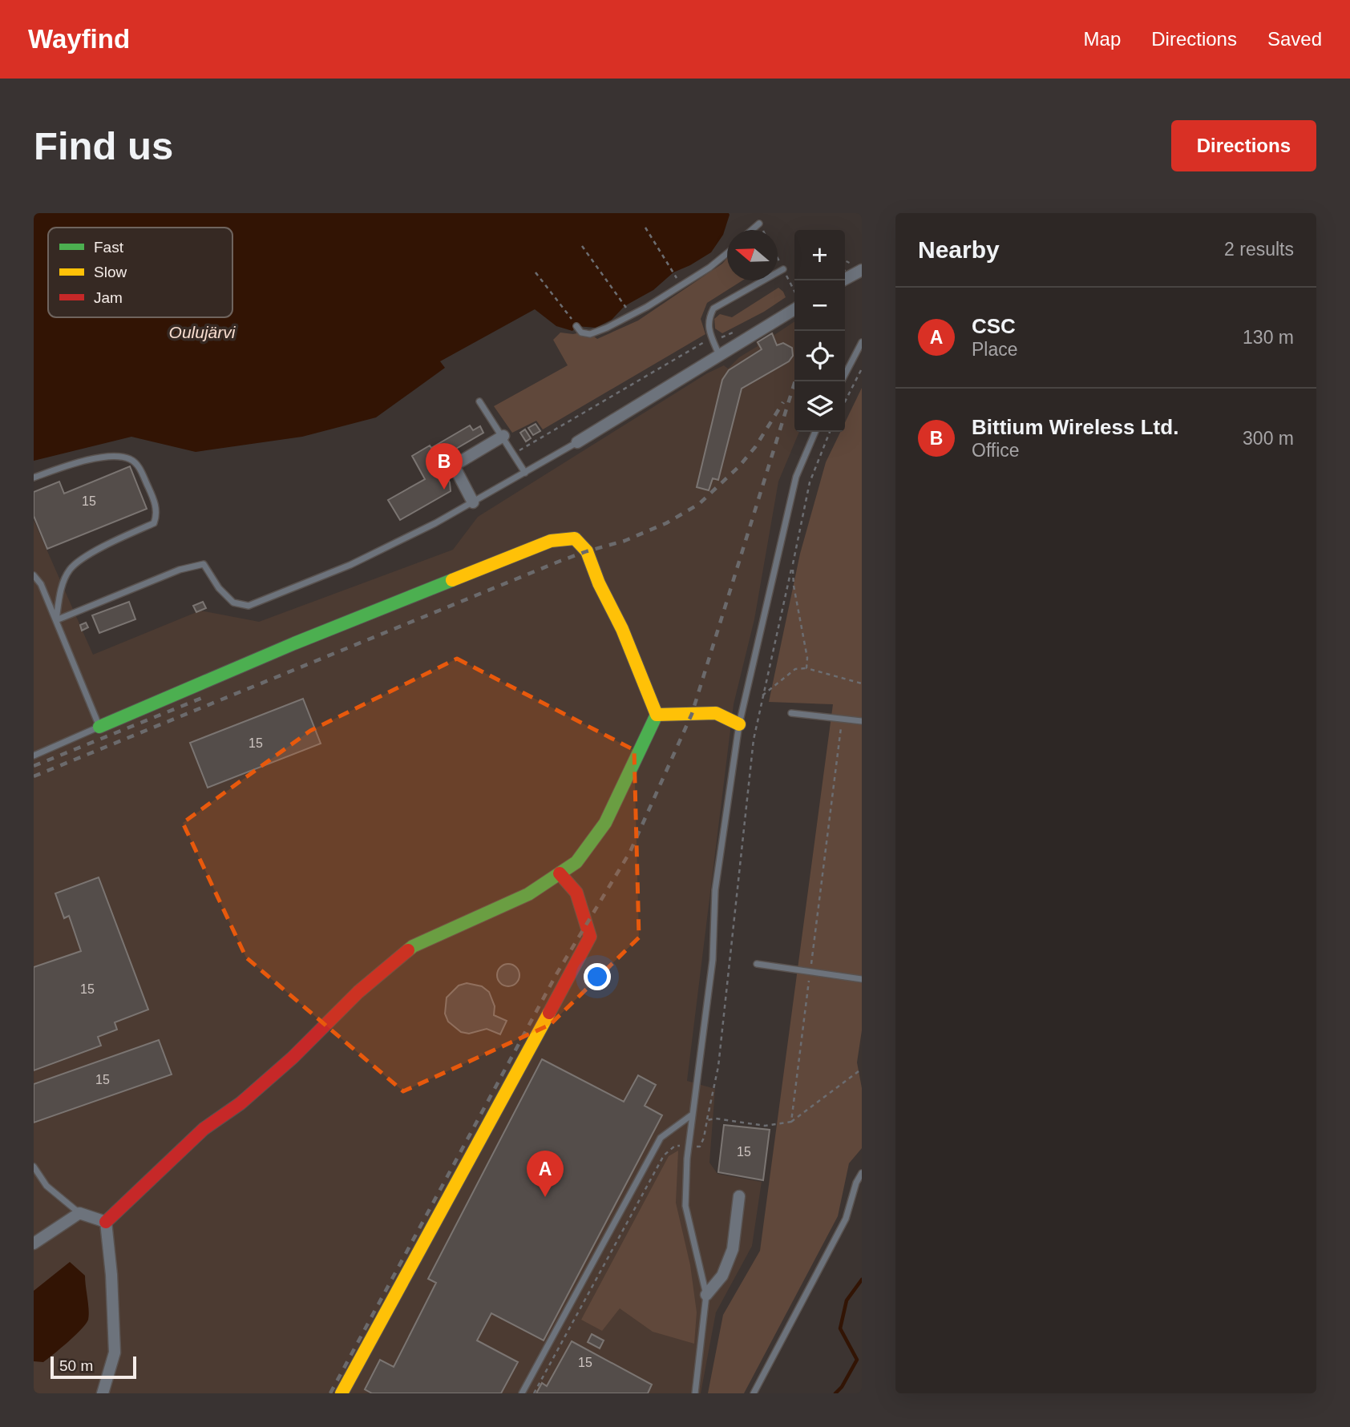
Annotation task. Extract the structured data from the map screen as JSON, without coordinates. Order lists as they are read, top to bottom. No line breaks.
{"water":["Oulujärvi"],"house_numbers":["15","15","15","15","15","15"],"legend":["Fast","Slow","Jam"],"scale_bar":"50 m","north":"left","page":{"header":"Wayfind","nav":["Map","Directions","Saved"],"buttons":"Directions","title":"Find us","heading":["Nearby","2 results"],"map_buttons":["+","−"],"list":[{"mark":"A","name":"CSC","note":"Place","value":"130 m"},{"mark":"B","name":"Bittium Wireless Ltd.","note":"Office","value":"300 m"}],"pins":["B","A"],"scale":"50 m"}}
